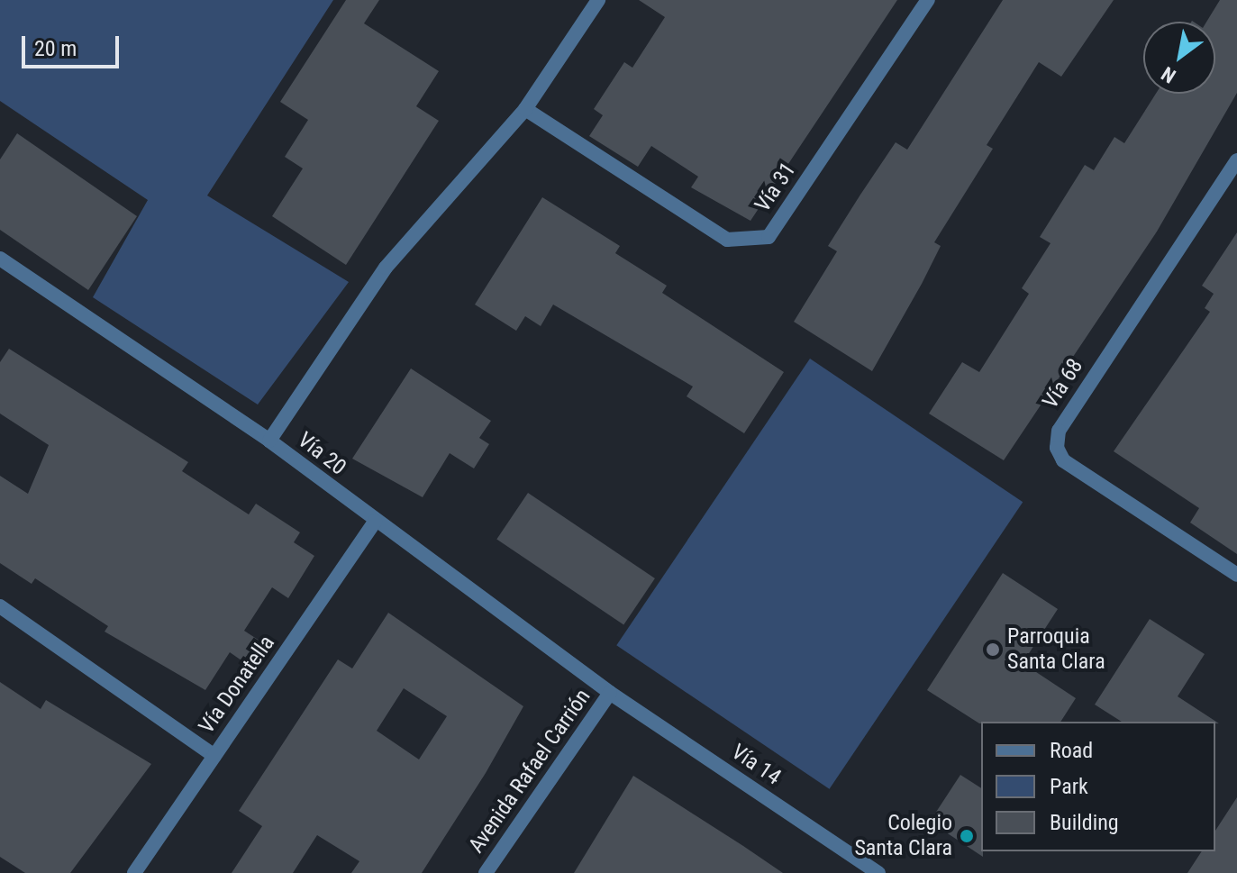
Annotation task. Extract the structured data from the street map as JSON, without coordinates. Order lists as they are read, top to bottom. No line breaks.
{"streets":{"street":["Vía 31","Vía 68","Vía 20","Vía Donatella","Vía 14","Avenida Rafael Carrión"]},"crossings":[["Vía 20","Vía Donatella"],["Vía 20","Vía 14"],["Vía 20","Avenida Rafael Carrión"],["Vía 14","Avenida Rafael Carrión"]],"places":["Parroquia Santa Clara","Colegio Santa Clara"],"legend":["Road","Park","Building"],"scale_bar":"20 m","north":"bottom left"}
